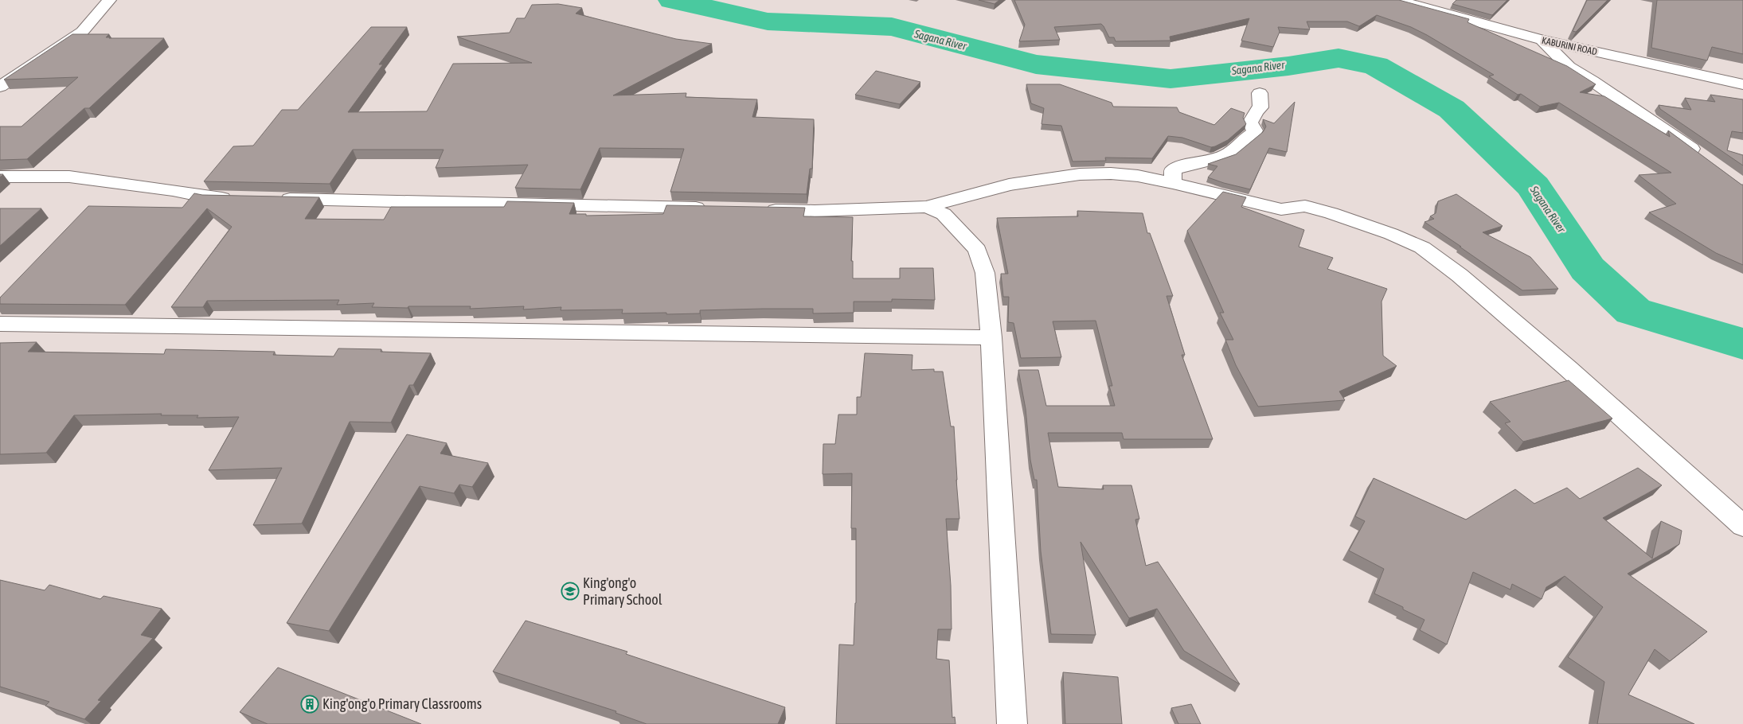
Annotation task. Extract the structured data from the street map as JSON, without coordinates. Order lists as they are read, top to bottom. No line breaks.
{"streets":{"street":["KABURINI ROAD"]},"water":["Sagana River"],"places":{"school or university":["King'ong'o Primary School"],"building":["King'ong'o Primary Classrooms"]}}
